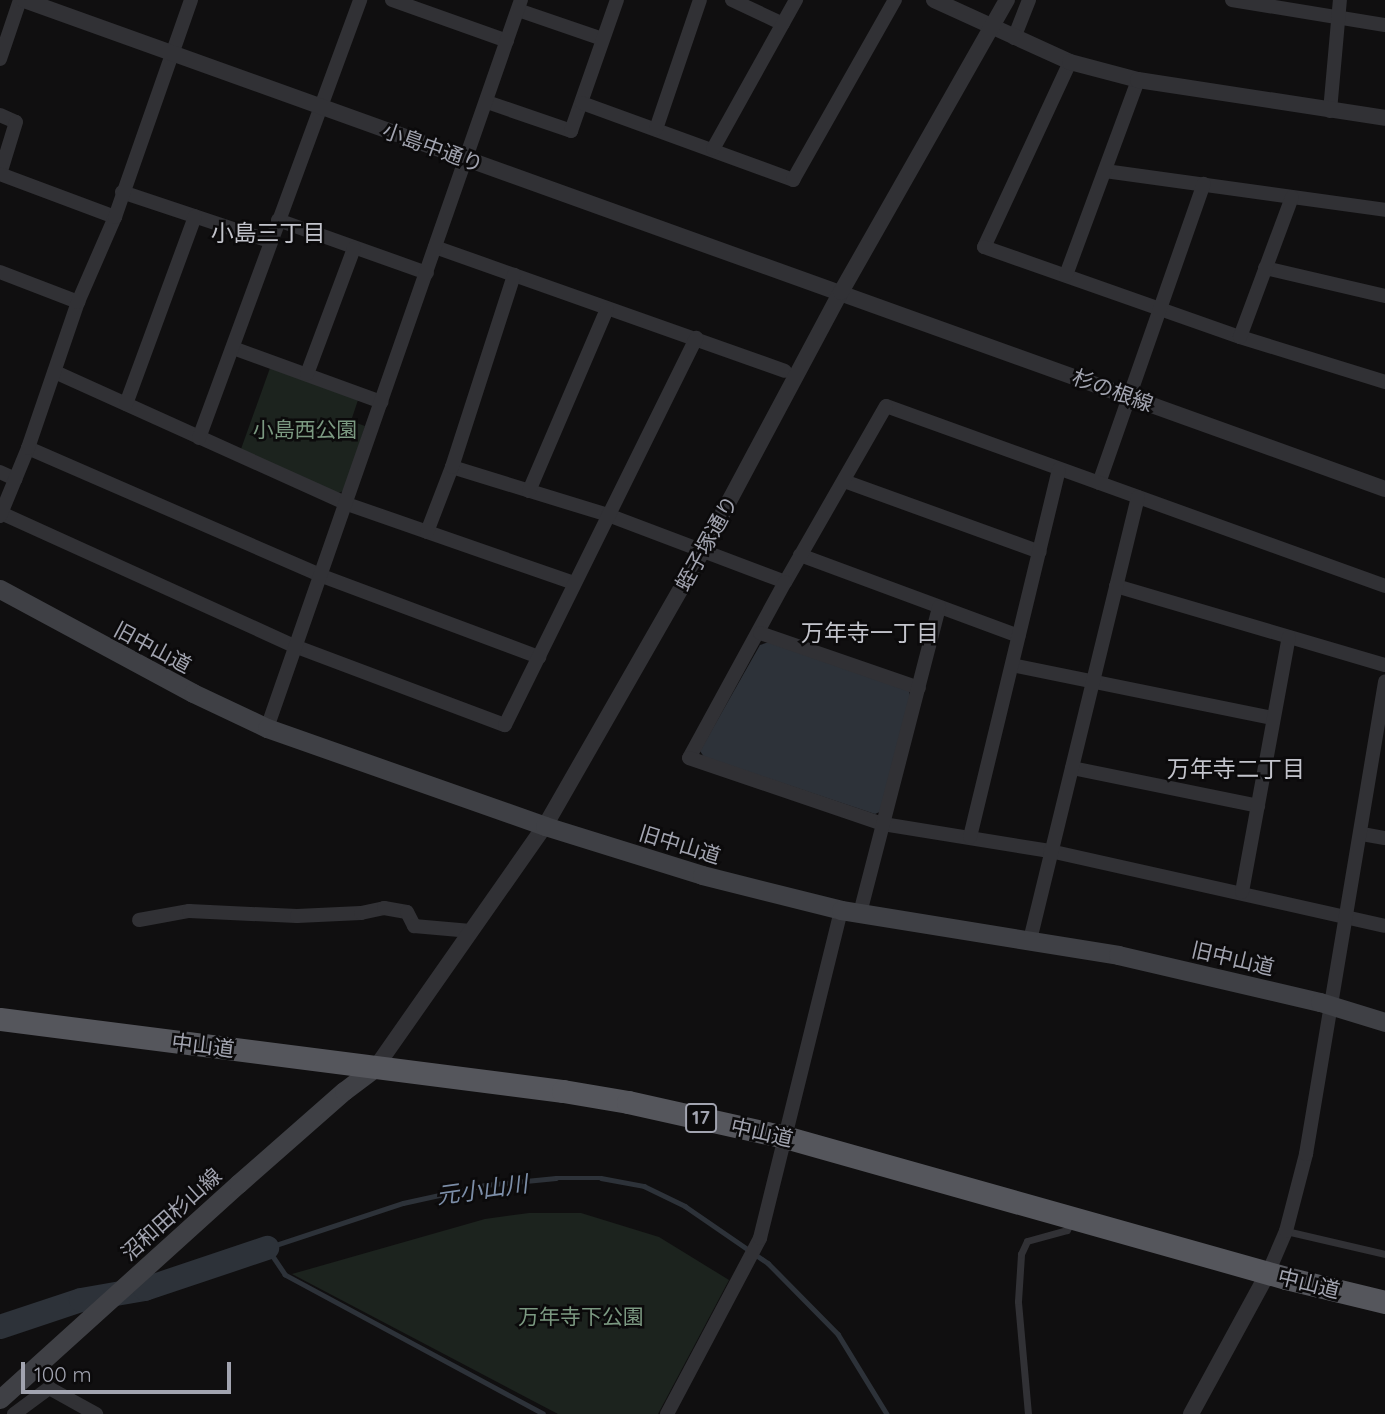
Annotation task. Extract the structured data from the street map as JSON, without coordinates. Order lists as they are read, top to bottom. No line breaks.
{"streets":{"highway":["中山道","17"],"main road":["旧中山道","沼和田杉山線"],"street":["小島中通り","杉の根線","蛭子塚通り"]},"crossings":[["小島中通り","杉の根線"],["小島中通り","蛭子塚通り"],["杉の根線","蛭子塚通り"],["蛭子塚通り","旧中山道"],["蛭子塚通り","中山道"],["蛭子塚通り","沼和田杉山線"],["中山道","沼和田杉山線"]],"districts":["小島三丁目","万年寺一丁目","万年寺二丁目"],"water":["元小山川"],"parks":["小島西公園","万年寺下公園"],"scale_bar":"100 m"}
